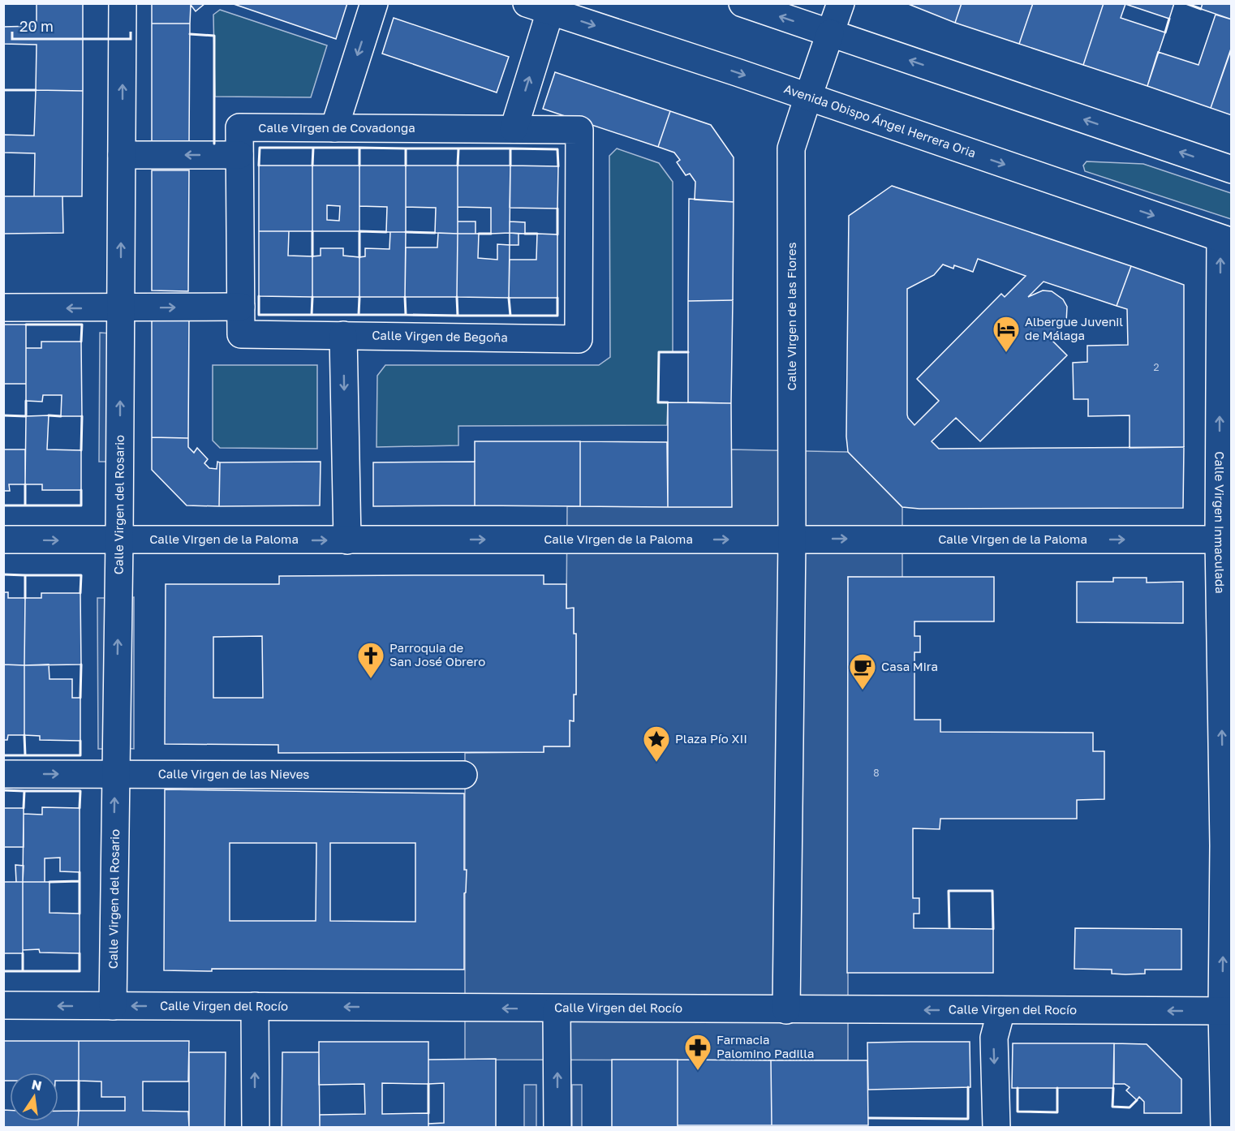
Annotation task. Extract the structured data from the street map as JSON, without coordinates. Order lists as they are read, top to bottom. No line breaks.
{"streets":{"street":["Avenida Obispo Ángel Herrera Oria","Calle Virgen de Covadonga","Calle Virgen de las Flores","Calle Virgen de Begoña","Calle Virgen del Rosario","Calle Virgen Inmaculada","Calle Virgen de la Paloma","Calle Virgen de las Nieves","Calle Virgen del Rocío"]},"crossings":[["Avenida Obispo Ángel Herrera Oria","Calle Virgen de las Flores"],["Avenida Obispo Ángel Herrera Oria","Calle Virgen Inmaculada"],["Calle Virgen de Covadonga","Calle Virgen de Begoña"],["Calle Virgen de las Flores","Calle Virgen de la Paloma"],["Calle Virgen del Rosario","Calle Virgen de la Paloma"],["Calle Virgen del Rosario","Calle Virgen de las Nieves"],["Calle Virgen del Rosario","Calle Virgen del Rocío"],["Calle Virgen Inmaculada","Calle Virgen de la Paloma"],["Calle Virgen Inmaculada","Calle Virgen del Rocío"]],"one_way":["Calle Virgen Inmaculada","Calle Virgen de la Paloma","Calle Virgen del Rocío"],"places":{"hotel":["Albergue Juvenil de Málaga"],"church":["Parroquia de San José Obrero"],"cafe":["Casa Mira"],"place":["Plaza Pío XII"],"pharmacy":["Farmacia Palomino Padilla"]},"house_numbers":["2","8"],"scale_bar":"20 m","north":"top"}
